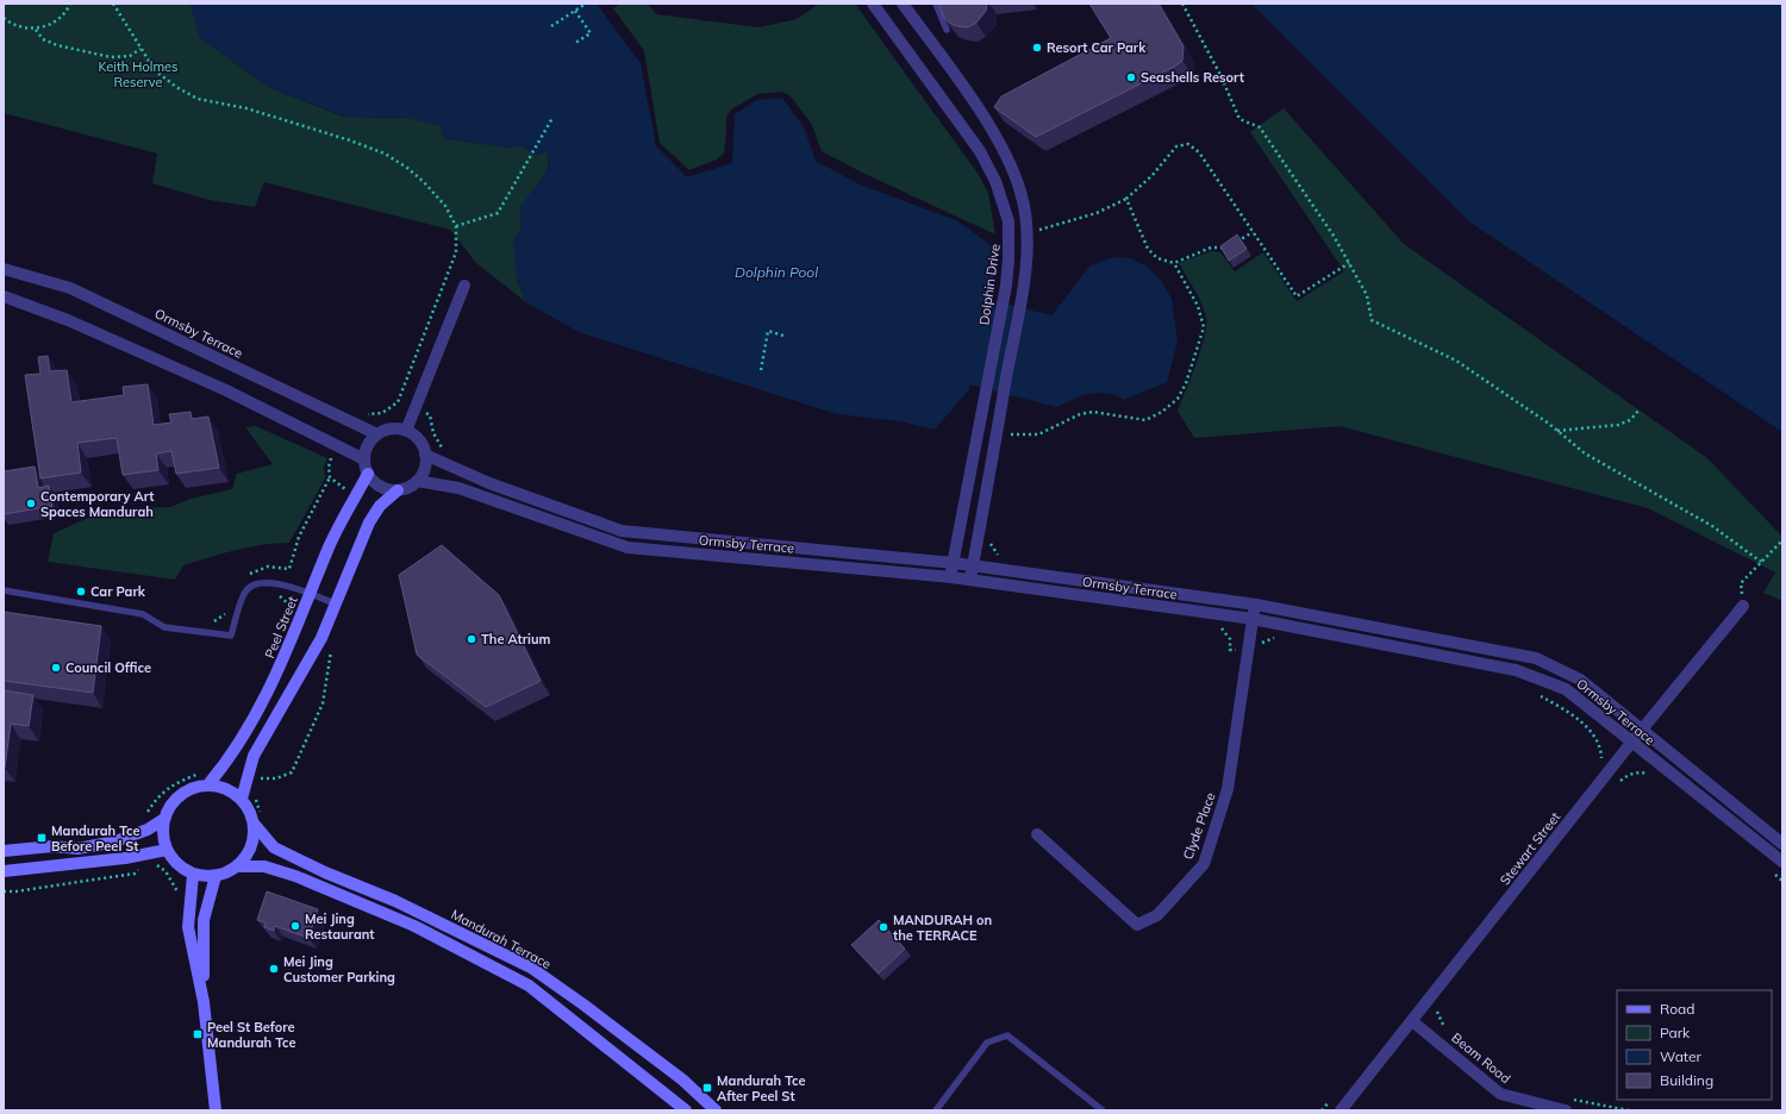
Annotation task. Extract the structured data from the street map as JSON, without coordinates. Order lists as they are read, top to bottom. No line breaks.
{"streets":{"main road":["Peel Street","Mandurah Terrace"],"street":["Dolphin Drive","Ormsby Terrace","Clyde Place","Stewart Street","Beam Road"]},"crossings":[["Dolphin Drive","Ormsby Terrace"],["Ormsby Terrace","Peel Street"],["Ormsby Terrace","Clyde Place"],["Ormsby Terrace","Stewart Street"],["Peel Street","Mandurah Terrace"],["Stewart Street","Beam Road"]],"water":["Dolphin Pool"],"parks":["Keith Holmes Reserve"],"places":{"other":["Resort Car Park","Seashells Resort","Contemporary Art Spaces Mandurah","Car Park","The Atrium","Council Office","Mei Jing Restaurant","MANDURAH on the TERRACE","Mei Jing Customer Parking"],"transit":["Mandurah Tce Before Peel St","Peel St Before Mandurah Tce","Mandurah Tce After Peel St"]},"legend":["Road","Park","Water","Building"]}
